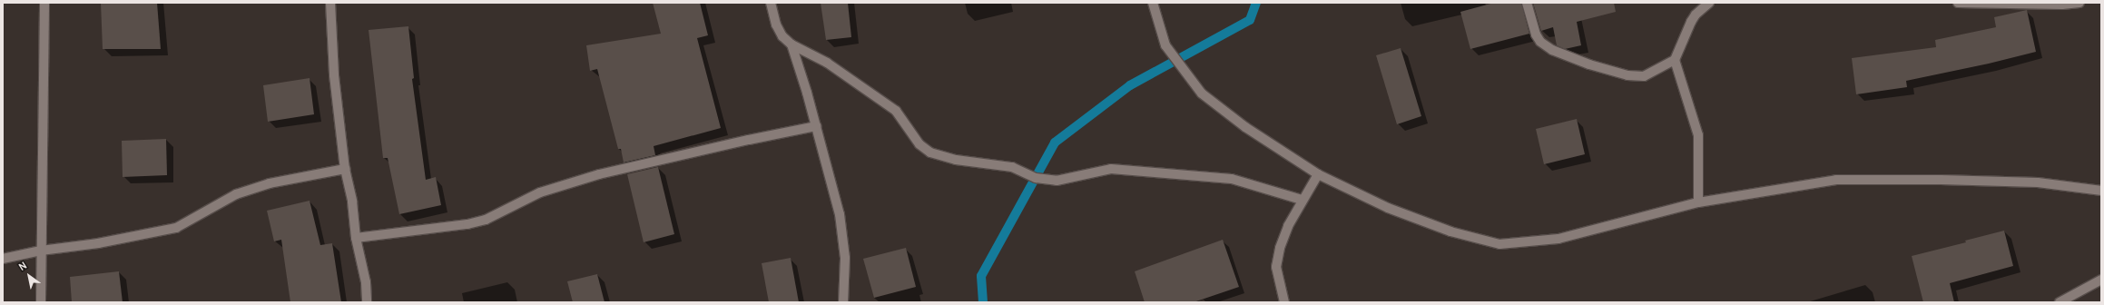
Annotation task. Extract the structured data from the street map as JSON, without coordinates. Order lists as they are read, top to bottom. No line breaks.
{"north":"top left"}
